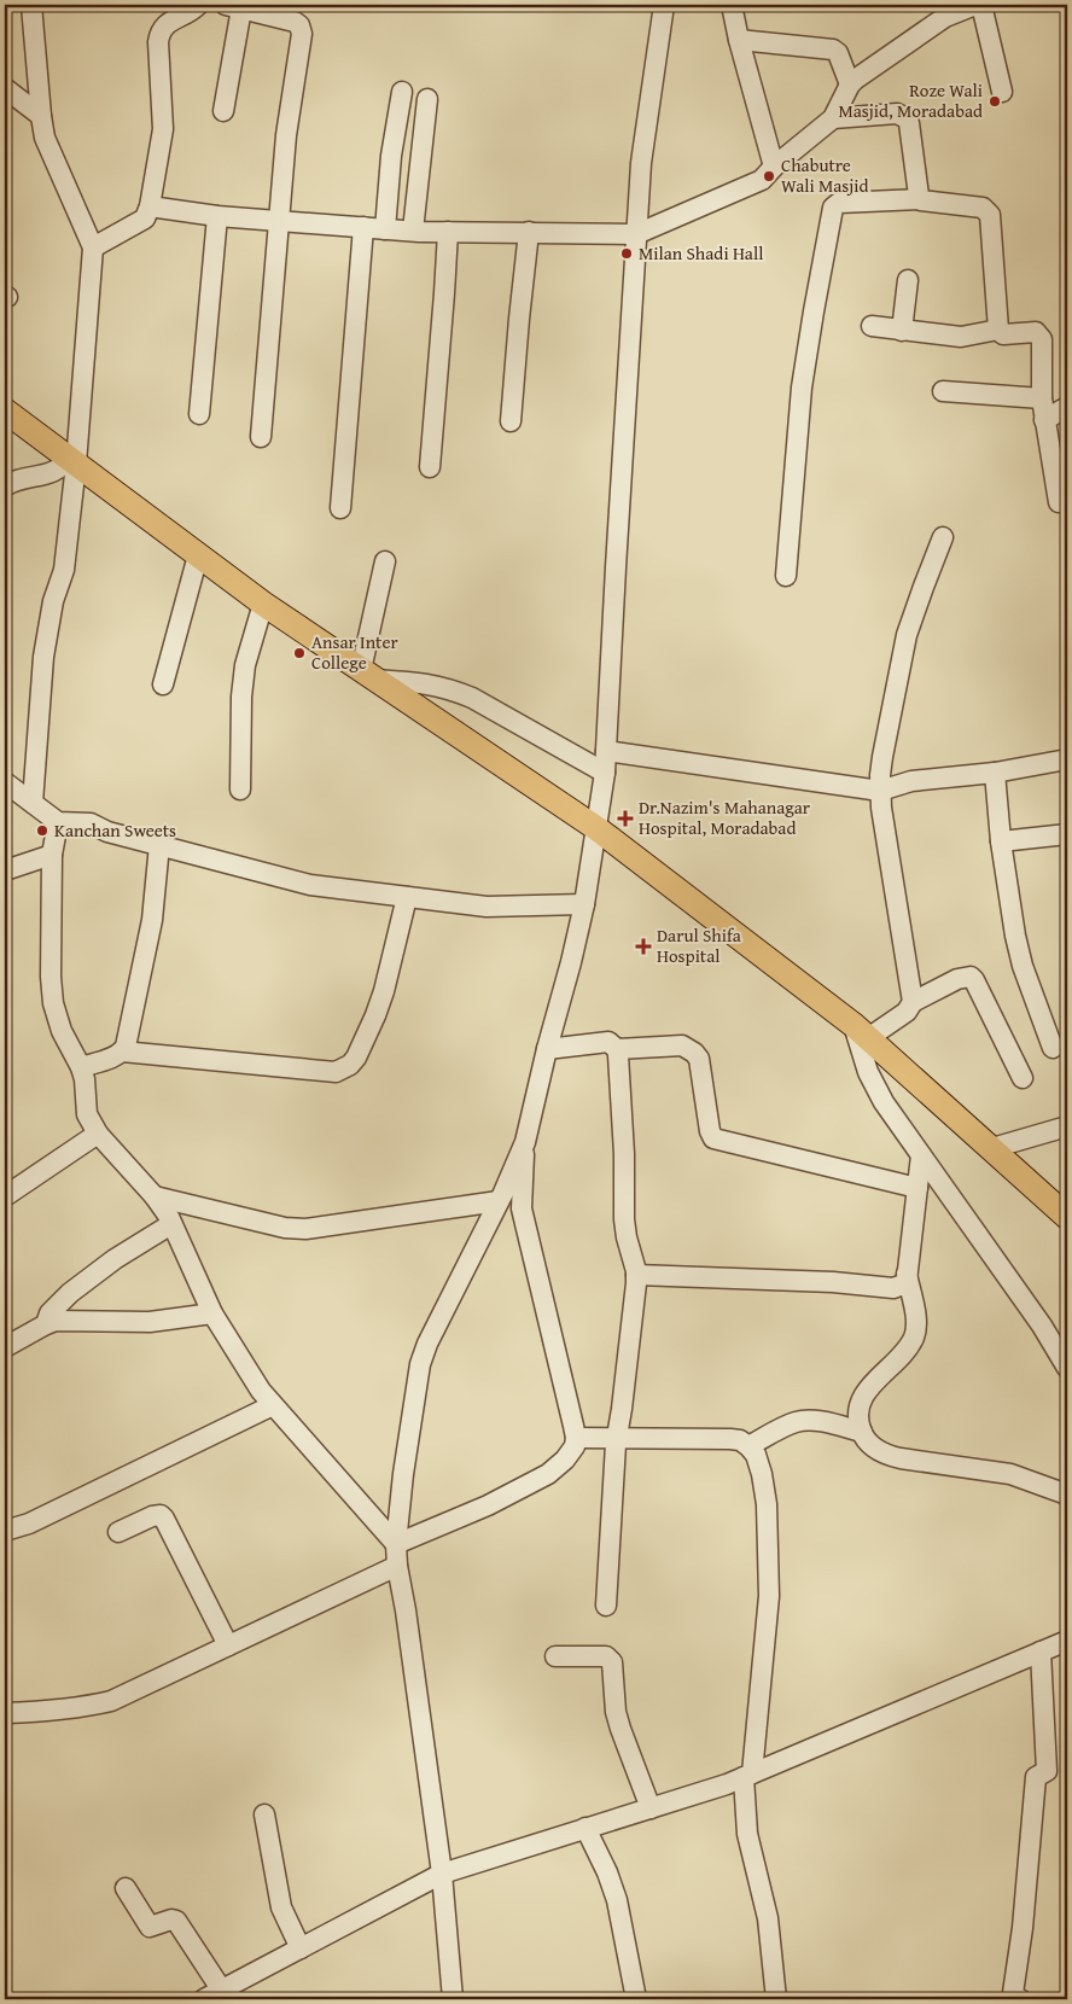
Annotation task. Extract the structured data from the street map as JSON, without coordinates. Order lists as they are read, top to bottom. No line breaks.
{"places":{"other":["Roze Wali Masjid, Moradabad","Chabutre Wali Masjid","Milan Shadi Hall","Ansar Inter College","Kanchan Sweets"],"health":["Dr.Nazim's Mahanagar Hospital, Moradabad","Darul Shifa Hospital"]}}
